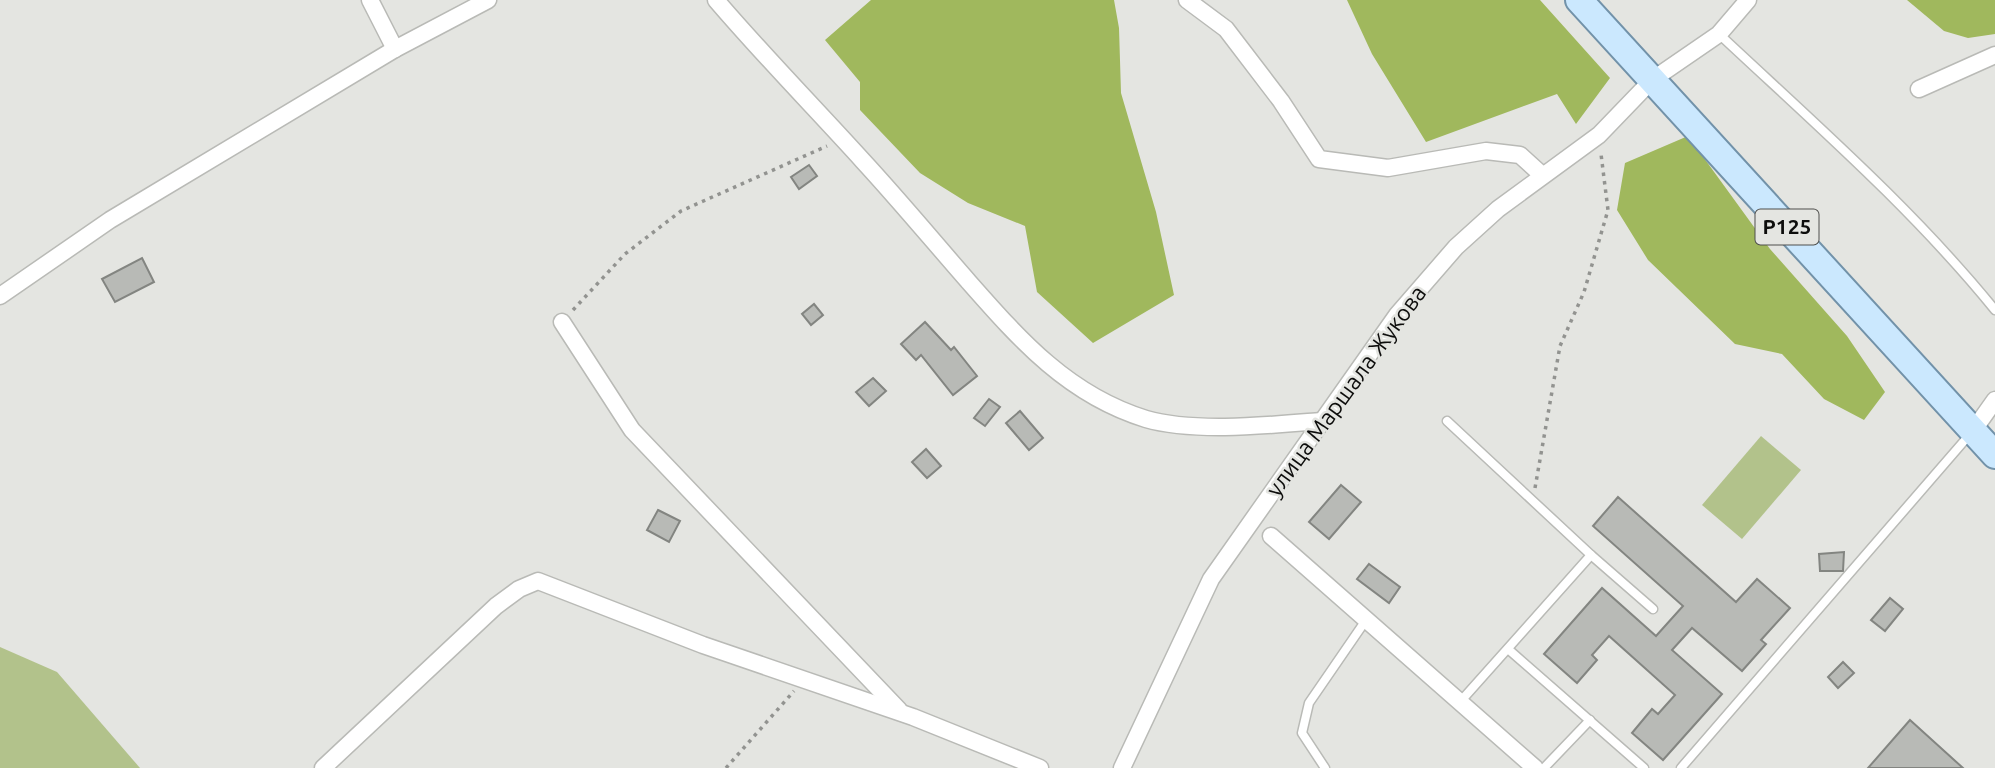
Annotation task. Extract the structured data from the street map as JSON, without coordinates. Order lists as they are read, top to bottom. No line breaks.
{"streets":{"main road":["Р125"],"street":["улица Маршала Жукова"]},"crossings":[["Р125","улица Маршала Жукова"]]}
